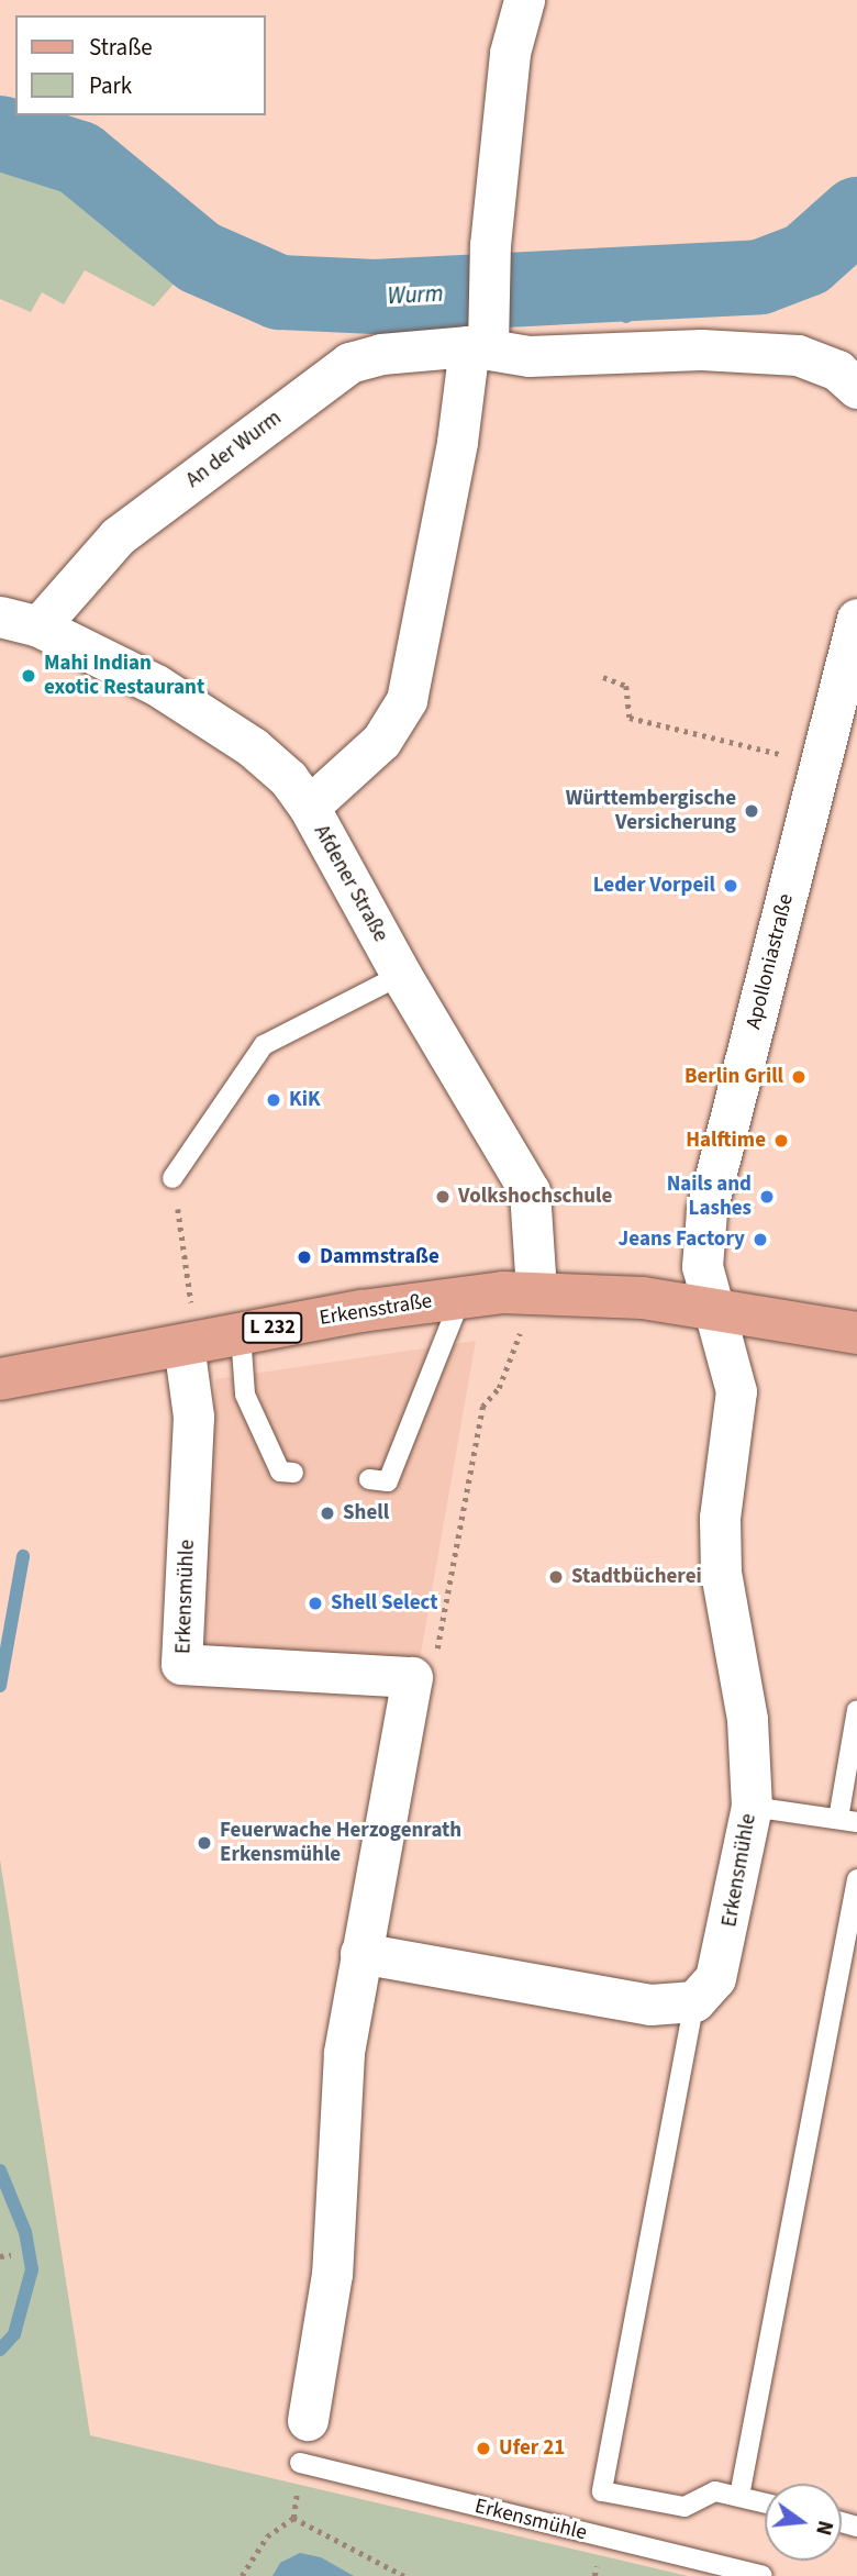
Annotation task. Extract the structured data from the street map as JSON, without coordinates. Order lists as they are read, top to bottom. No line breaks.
{"streets":{"main road":["Erkensstraße","L 232"],"street":["An der Wurm","Afdener Straße","Apolloniastraße","Erkensmühle"]},"crossings":[["An der Wurm","Afdener Straße"],["Afdener Straße","Erkensstraße"],["Apolloniastraße","Erkensstraße"],["Apolloniastraße","L 232"],["Apolloniastraße","Erkensmühle"],["Erkensstraße","L 232"],["Erkensstraße","Erkensmühle"],["L 232","Erkensmühle"]],"water":["Wurm"],"places":["Mahi Indian exotic Restaurant","Württembergische Versicherung","Leder Vorpeil","Berlin Grill","KiK","Halftime","Volkshochschule","Nails and Lashes","Jeans Factory","Dammstraße","Shell","Stadtbücherei","Shell Select","Feuerwache Herzogenrath Erkensmühle","Ufer 21"],"legend":["Straße","Park"],"north":"right"}
